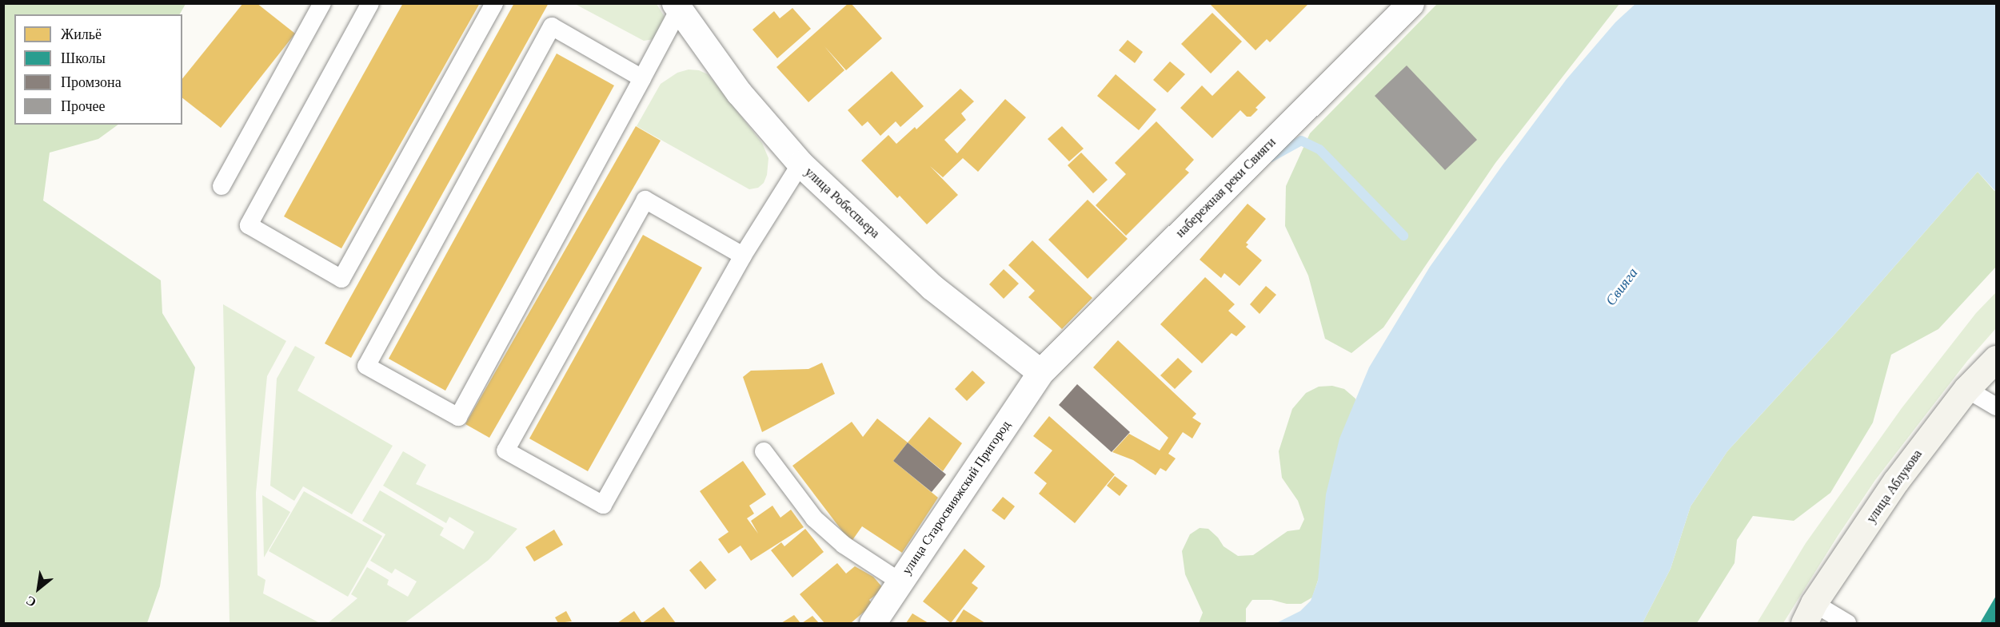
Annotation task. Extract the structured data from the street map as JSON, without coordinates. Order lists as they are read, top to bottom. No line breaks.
{"streets":{"street":["набережная реки Свияги","улица Робеспьера","улица Аблукова","улица Старосвияжский Пригород"]},"crossings":[["набережная реки Свияги","улица Робеспьера"],["набережная реки Свияги","улица Старосвияжский Пригород"],["улица Робеспьера","улица Старосвияжский Пригород"]],"water":["Свияга"],"legend":["Жильё","Школы","Промзона","Прочее"],"north":"bottom left"}
